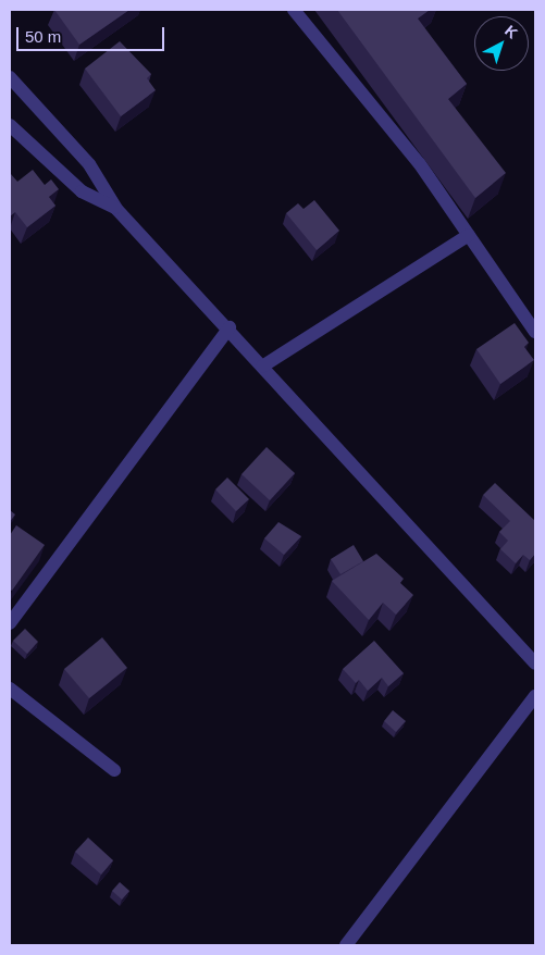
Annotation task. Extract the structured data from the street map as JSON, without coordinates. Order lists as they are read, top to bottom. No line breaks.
{"scale_bar":"50 m","north":"top right"}
